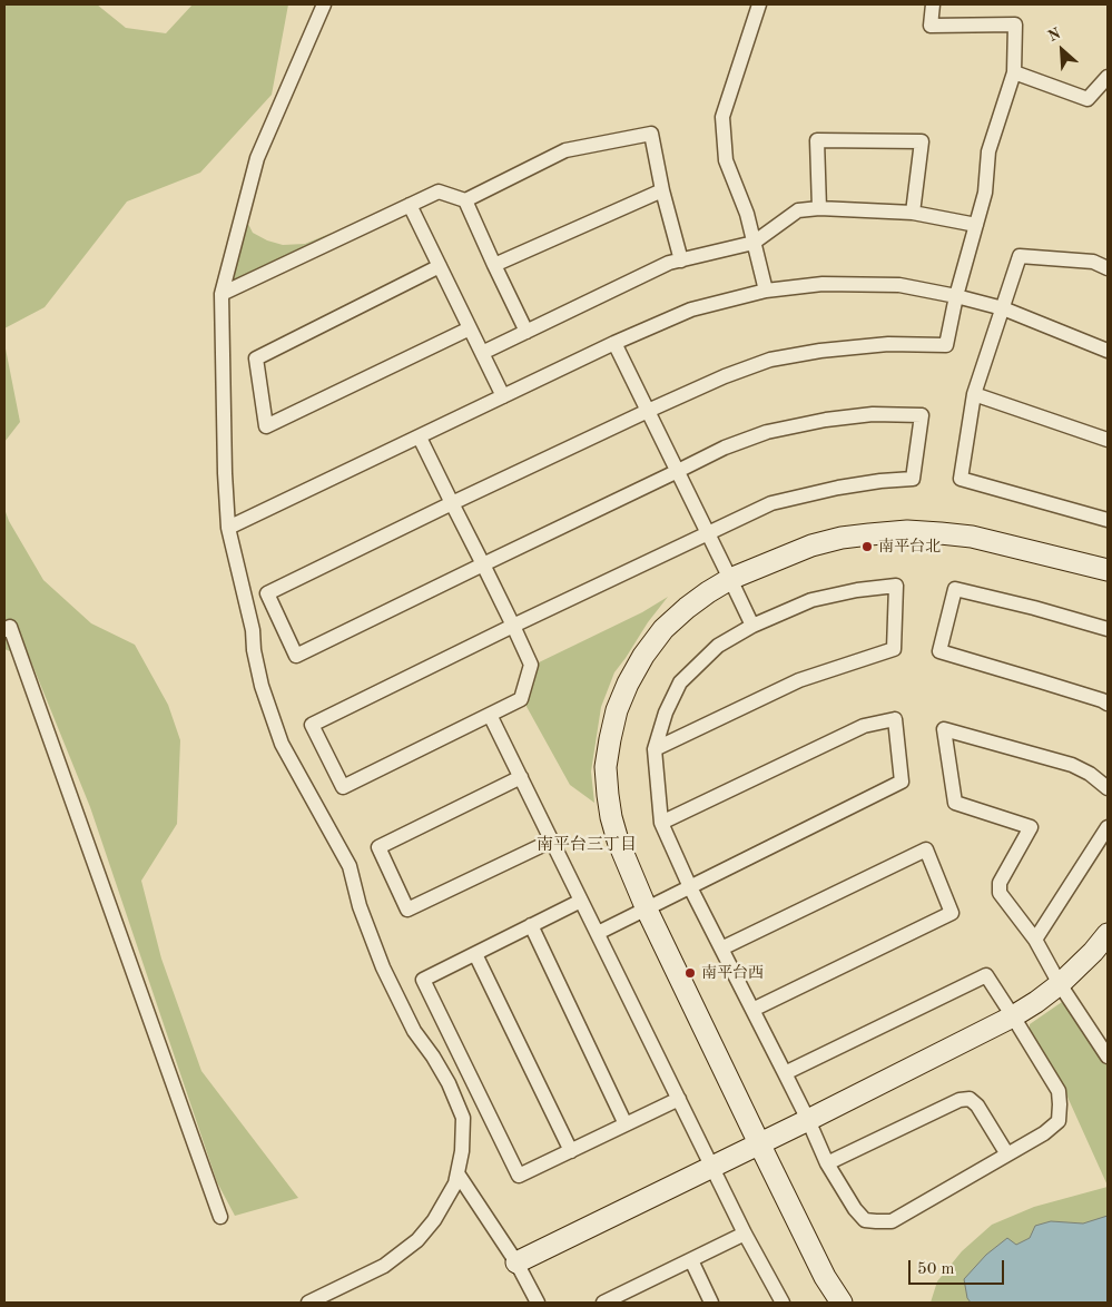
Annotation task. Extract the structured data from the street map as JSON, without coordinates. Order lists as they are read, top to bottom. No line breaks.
{"districts":["南平台三丁目"],"places":["南平台北","南平台西"],"scale_bar":"50 m","north":"top left"}
